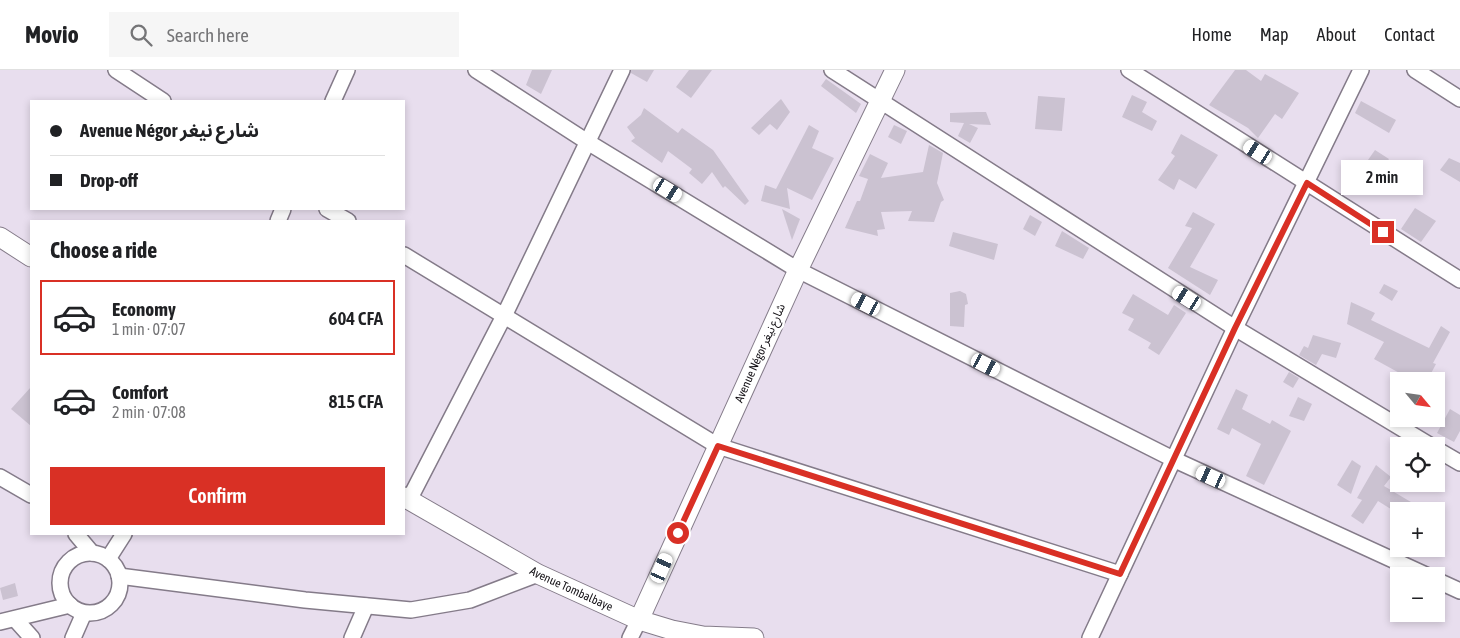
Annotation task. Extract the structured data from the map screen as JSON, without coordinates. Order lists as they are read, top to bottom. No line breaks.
{"streets":{"main road":["Avenue Négor شارع نيغر","Avenue Tombalbaye"]},"crossings":[["Avenue Négor شارع نيغر","Avenue Tombalbaye"]],"north":"bottom right","page":{"header":"Movio","search":"Search here","nav":["Home","Map","About","Contact"],"banner":["Avenue Négor شارع نيغر","Drop-off"],"bubble":"2 min","heading":"Choose a ride","list":[{"name":"Economy","note":"1 min · 07:07","value":"604 CFA"},{"name":"Comfort","note":"2 min · 07:08","value":"815 CFA"}],"map_buttons":["+","−"],"buttons":"Confirm"}}
